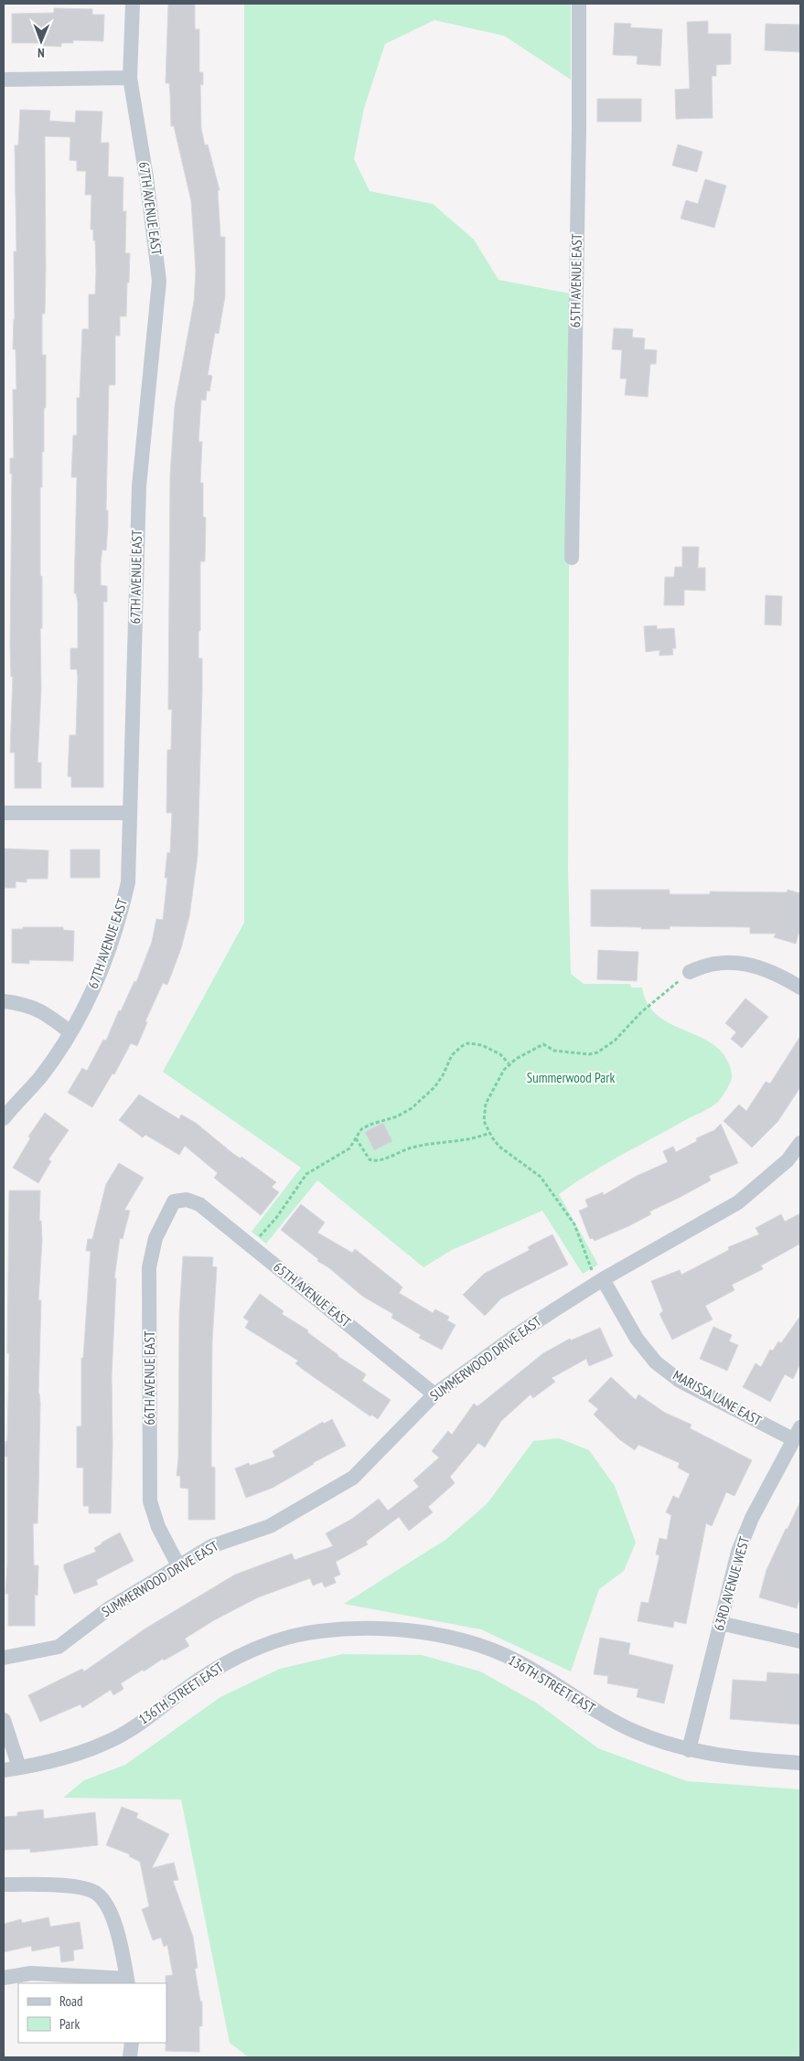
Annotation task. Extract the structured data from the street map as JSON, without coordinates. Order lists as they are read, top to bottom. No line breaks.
{"streets":{"street":["67TH AVENUE EAST","65TH AVENUE EAST","SUMMERWOOD DRIVE EAST","66TH AVENUE EAST","MARISSA LANE EAST","63RD AVENUE WEST","136TH STREET EAST"]},"crossings":[["65TH AVENUE EAST","SUMMERWOOD DRIVE EAST"],["65TH AVENUE EAST","66TH AVENUE EAST"],["SUMMERWOOD DRIVE EAST","66TH AVENUE EAST"],["SUMMERWOOD DRIVE EAST","MARISSA LANE EAST"],["MARISSA LANE EAST","63RD AVENUE WEST"],["63RD AVENUE WEST","136TH STREET EAST"]],"parks":["Summerwood Park"],"legend":["Road","Park"],"north":"bottom"}
